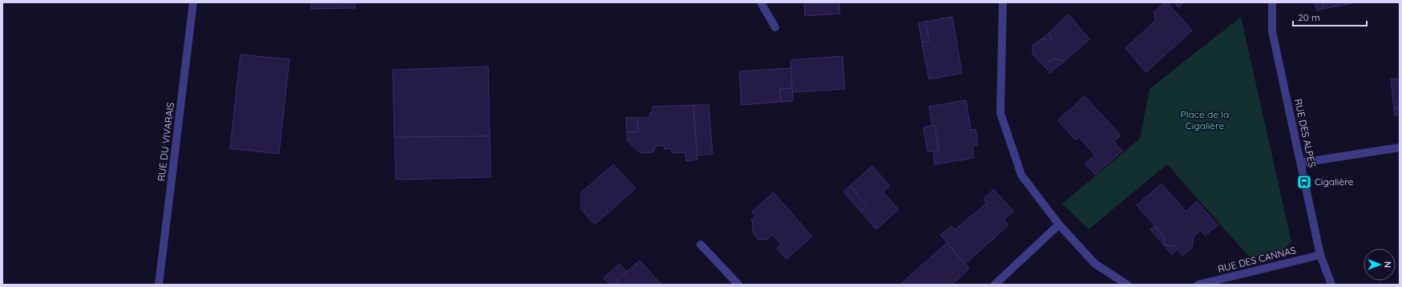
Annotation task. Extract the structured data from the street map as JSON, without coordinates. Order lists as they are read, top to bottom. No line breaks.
{"streets":{"street":["RUE DES ALPES","RUE DU VIVARAIS","RUE DES CANNAS"]},"crossings":[["RUE DES ALPES","RUE DES CANNAS"]],"parks":["Place de la Cigalière"],"places":{"bus stop":["Cigalière"]},"scale_bar":"20 m","north":"right"}
